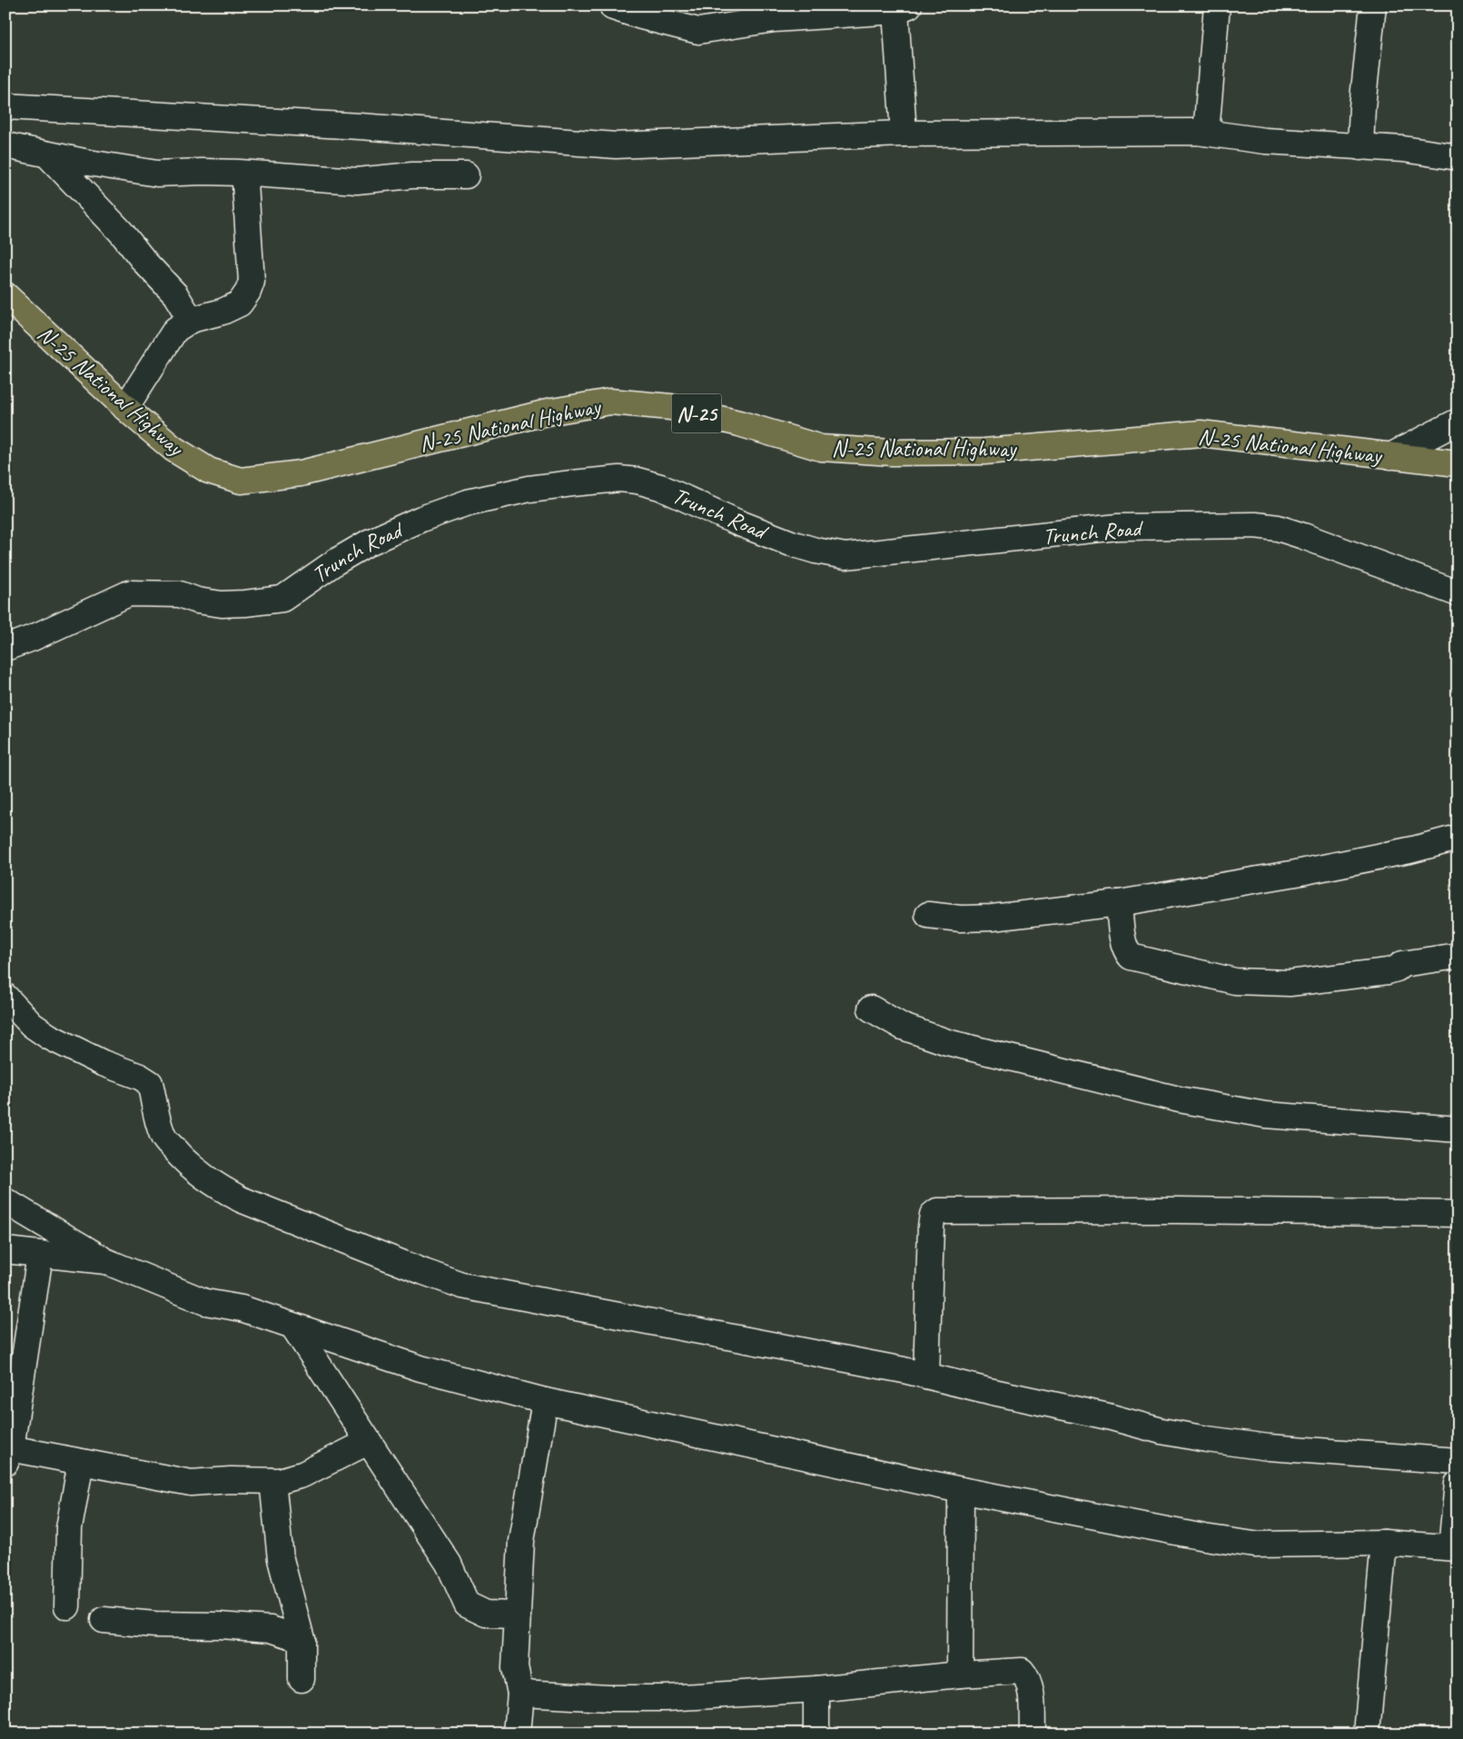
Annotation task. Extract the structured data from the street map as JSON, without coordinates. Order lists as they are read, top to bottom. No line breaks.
{"streets":{"highway":["N-25 National Highway","N-25"],"street":["Trunch Road"]}}
